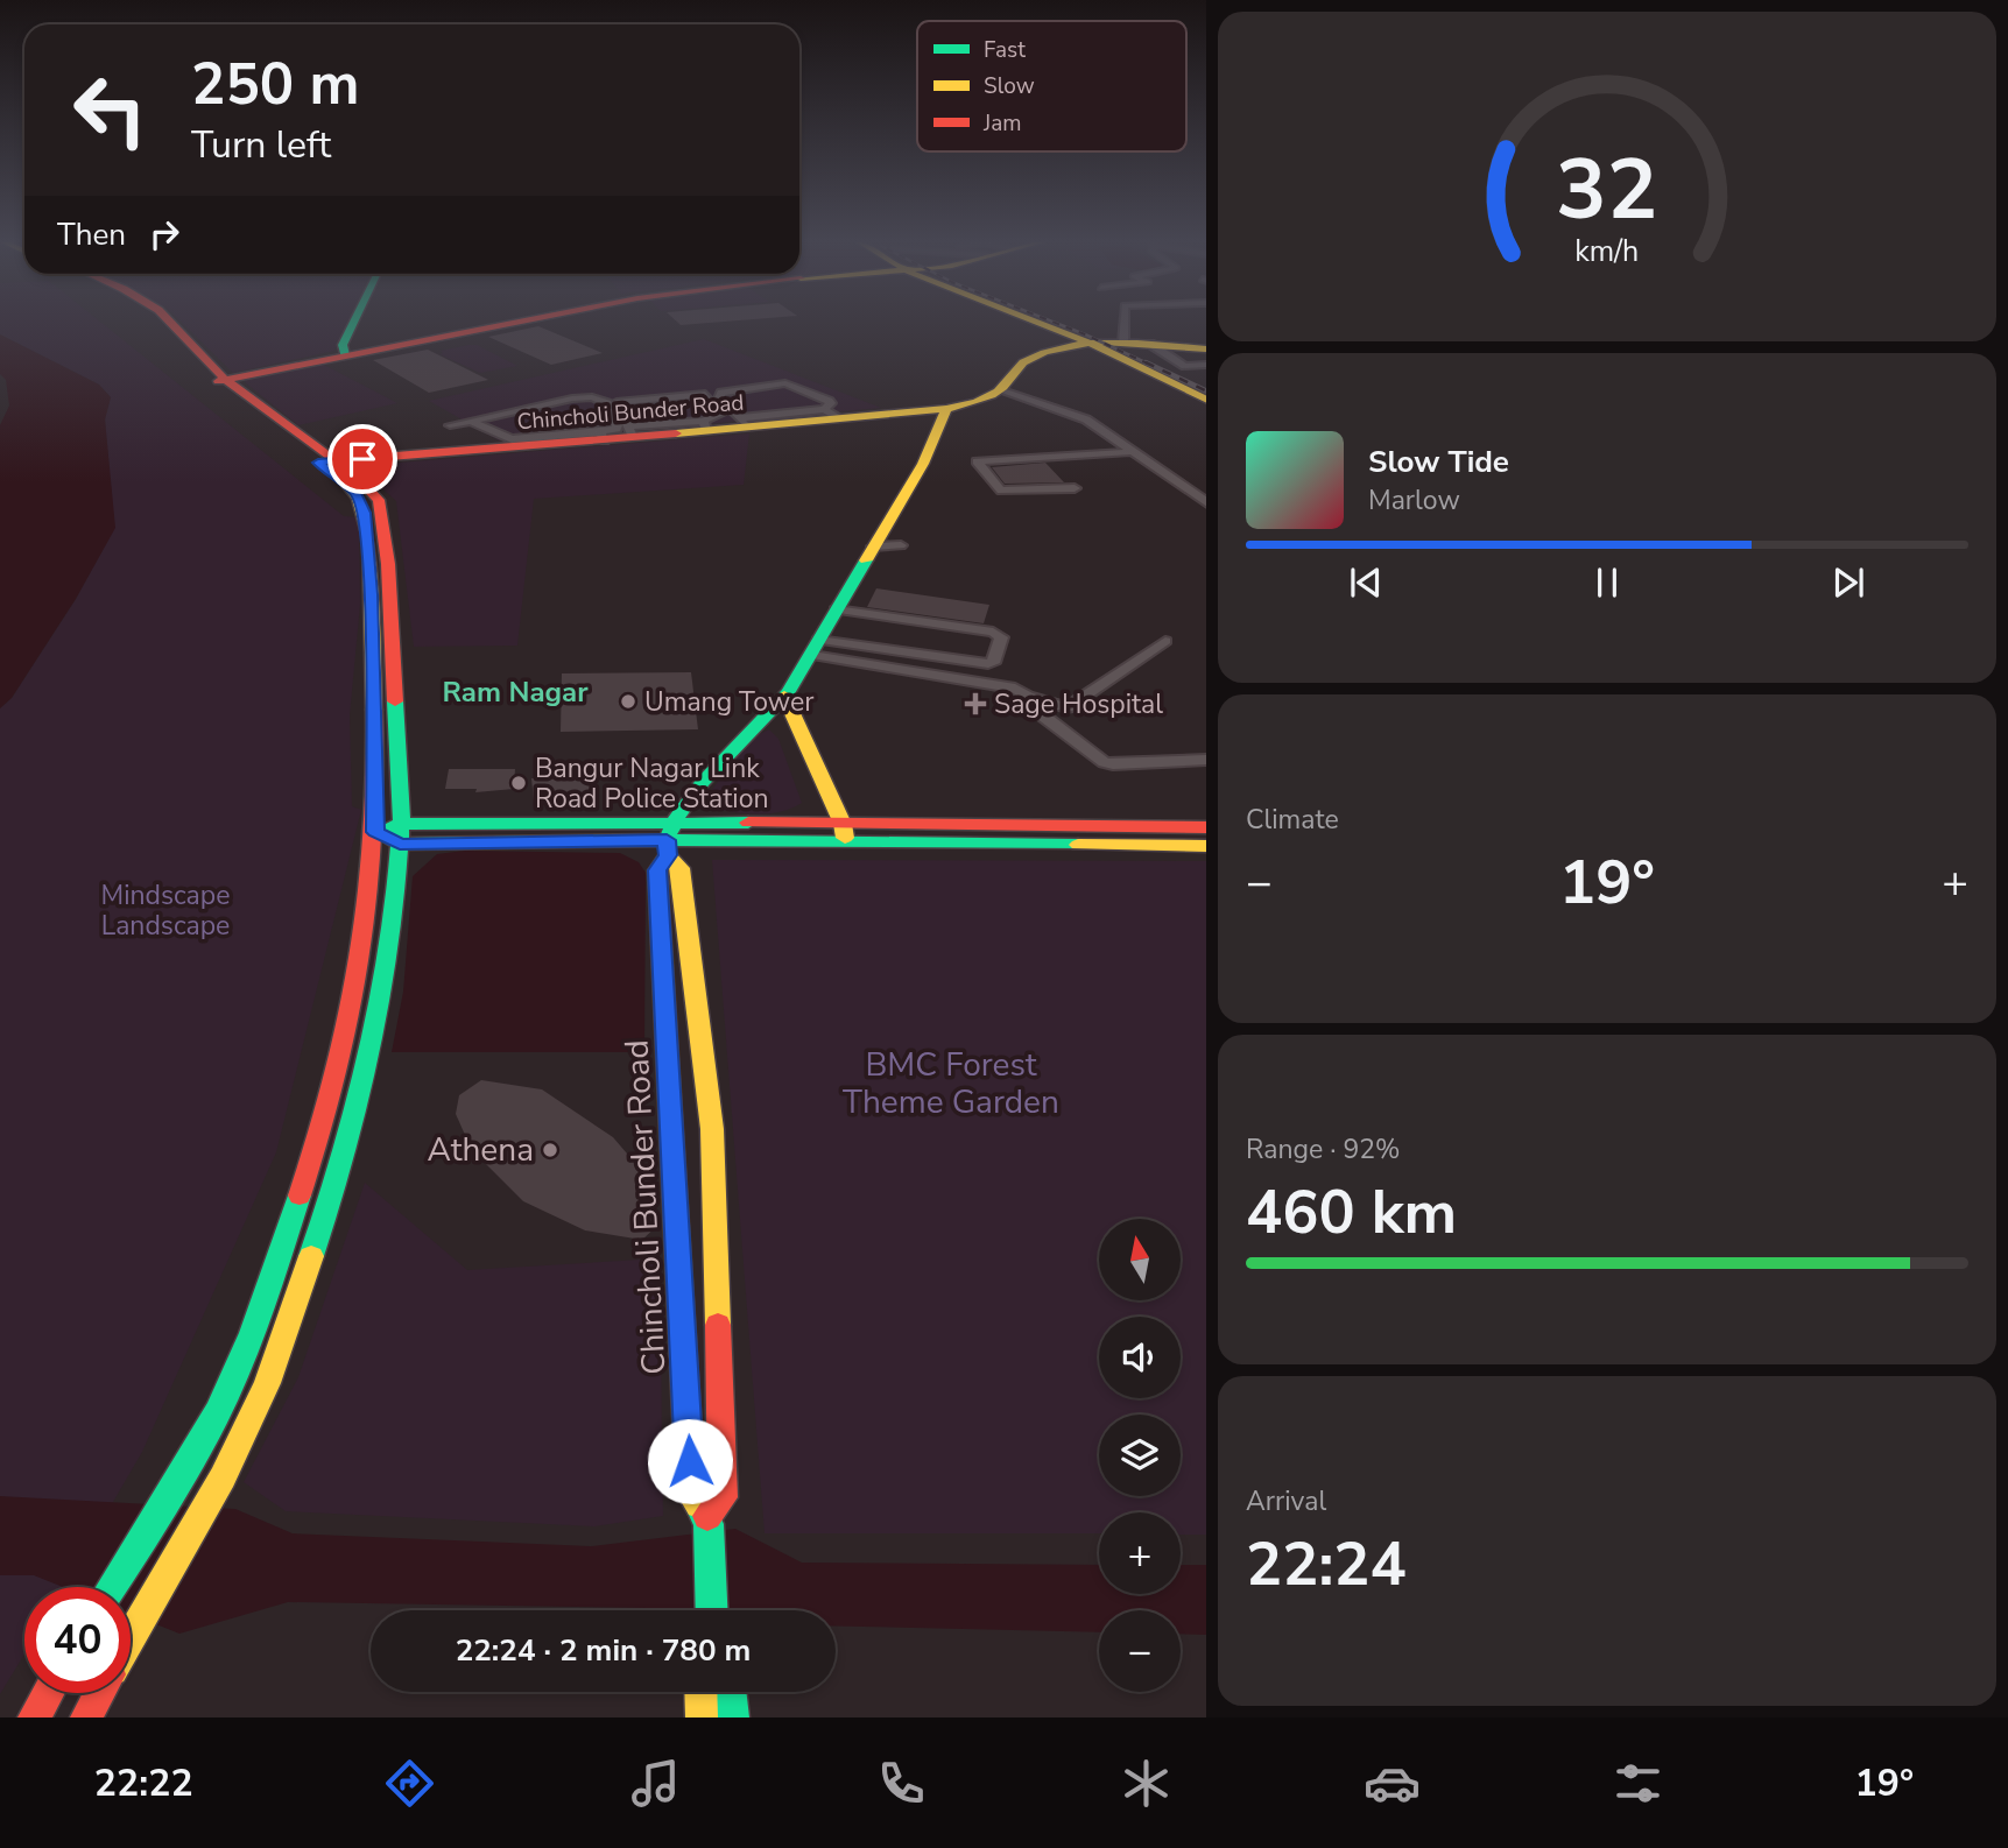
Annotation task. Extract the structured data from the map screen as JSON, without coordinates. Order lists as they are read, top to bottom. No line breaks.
{"streets":{"street":["Chincholi Bunder Road"]},"districts":["Ram Nagar"],"parks":["Mindscape Landscape","BMC Forest Theme Garden"],"places":{"other":["Umang Tower","Bangur Nagar Link Road Police Station","Athena"],"health":["Sage Hospital"]},"legend":["Fast","Slow","Jam"],"north":"top","page":{"turn":["250 m","Turn left"],"then":"Then","song":["Slow Tide","Marlow"],"tile":["Climate",["Range · 92%","460 km"],["Arrival","22:24"]],"heat":["−","19°","+"],"map_buttons":["+","−"],"limit":"40","trip":"22:24 · 2 min · 780 m","tabs":["22:22","19°"],"gauge":["32","km/h"]}}
